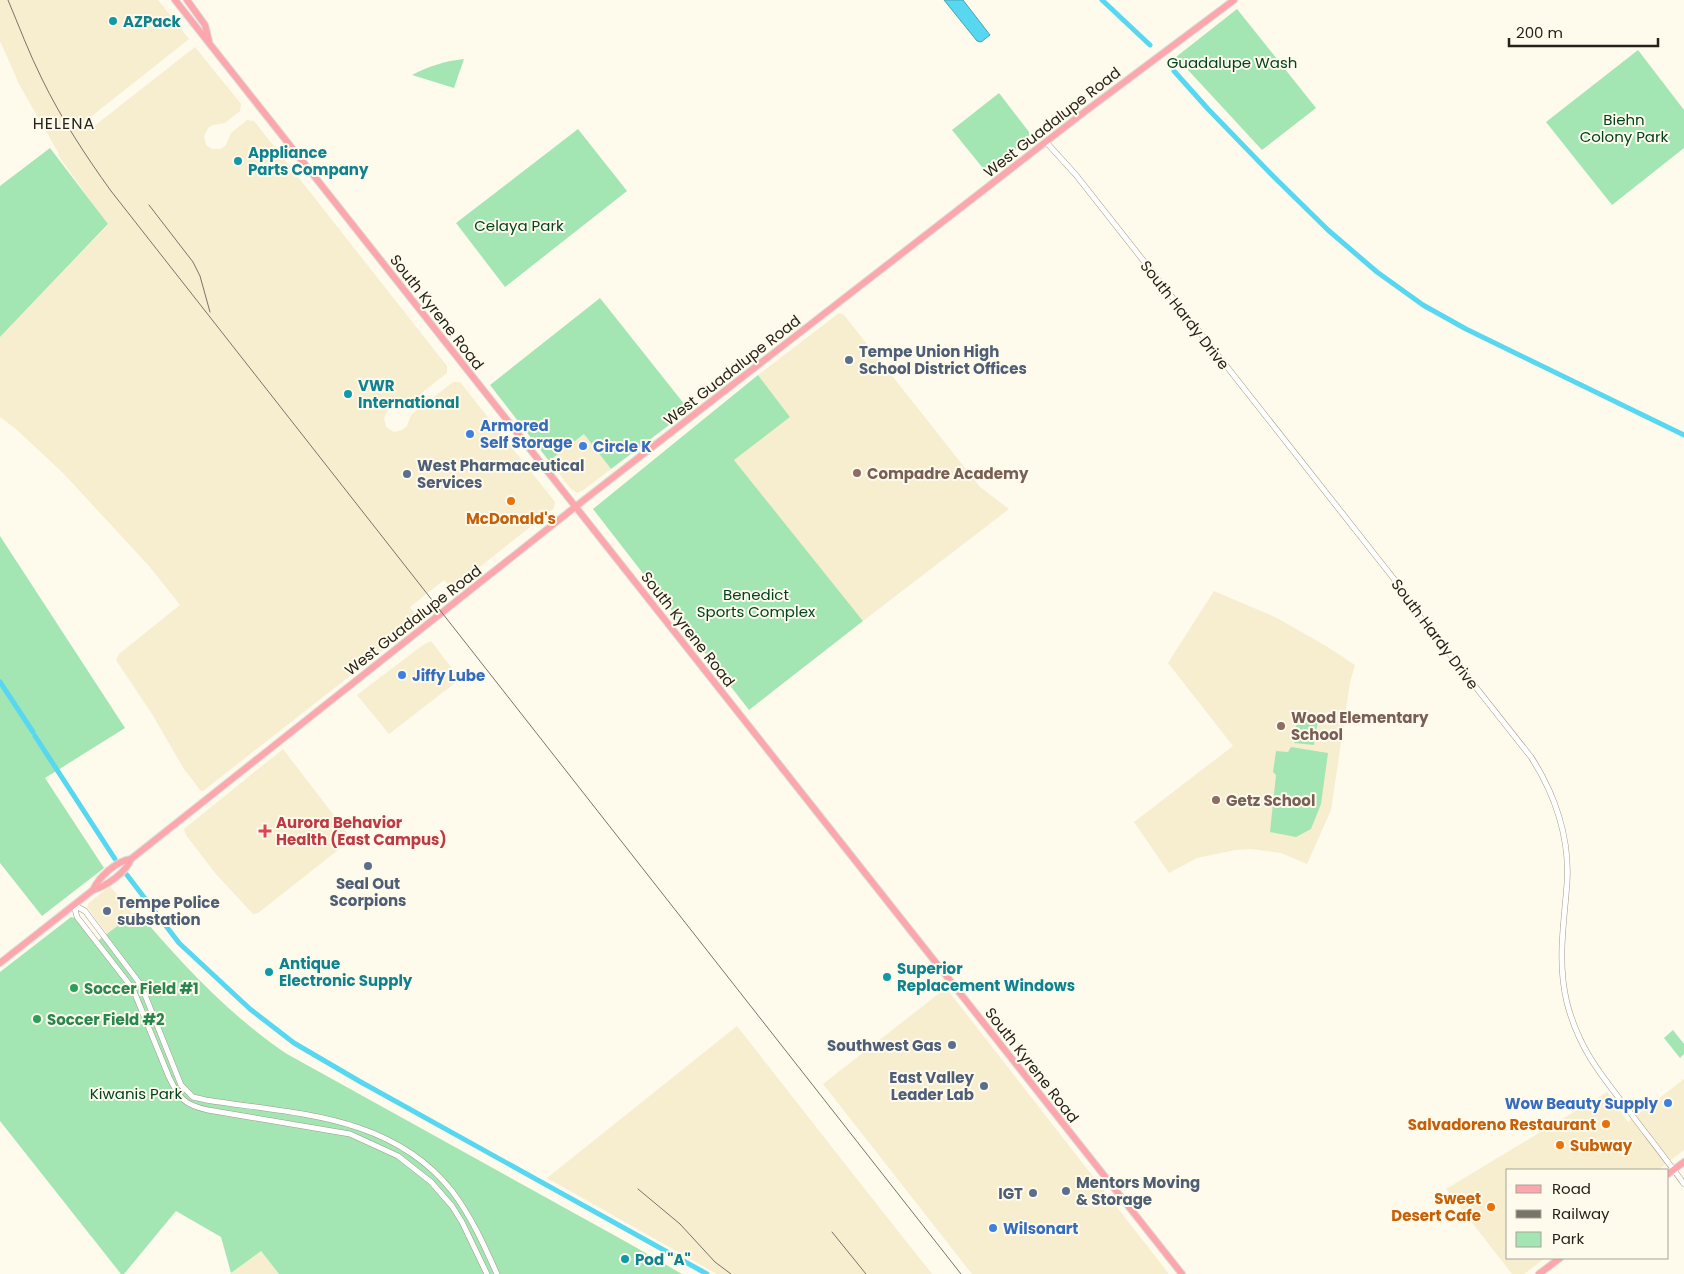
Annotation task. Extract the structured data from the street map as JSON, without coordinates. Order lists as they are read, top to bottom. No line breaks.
{"streets":{"main road":["West Guadalupe Road","South Kyrene Road"],"street":["South Hardy Drive"]},"crossings":[["West Guadalupe Road","South Kyrene Road"],["West Guadalupe Road","South Hardy Drive"]],"districts":["HELENA"],"parks":["Guadalupe Wash","Biehn Colony Park","Celaya Park","Benedict Sports Complex","Kiwanis Park"],"places":{"other":["AZPack","Appliance Parts Company","Tempe Union High School District Offices","VWR International","Armored Self Storage","Circle K","Compadre Academy","West Pharmaceutical Services","McDonald's","Jiffy Lube","Wood Elementary School","Getz School","Seal Out Scorpions","Tempe Police substation","Antique Electronic Supply","Superior Replacement Windows","Soccer Field #1","Soccer Field #2","Southwest Gas","East Valley Leader Lab","Wow Beauty Supply","Salvadoreno Restaurant","Subway","Mentors Moving & Storage","IGT","Sweet Desert Cafe","Wilsonart","Pod \"A\""],"health":["Aurora Behavior Health (East Campus)"]},"legend":["Road","Railway","Park"],"scale_bar":"200 m"}
